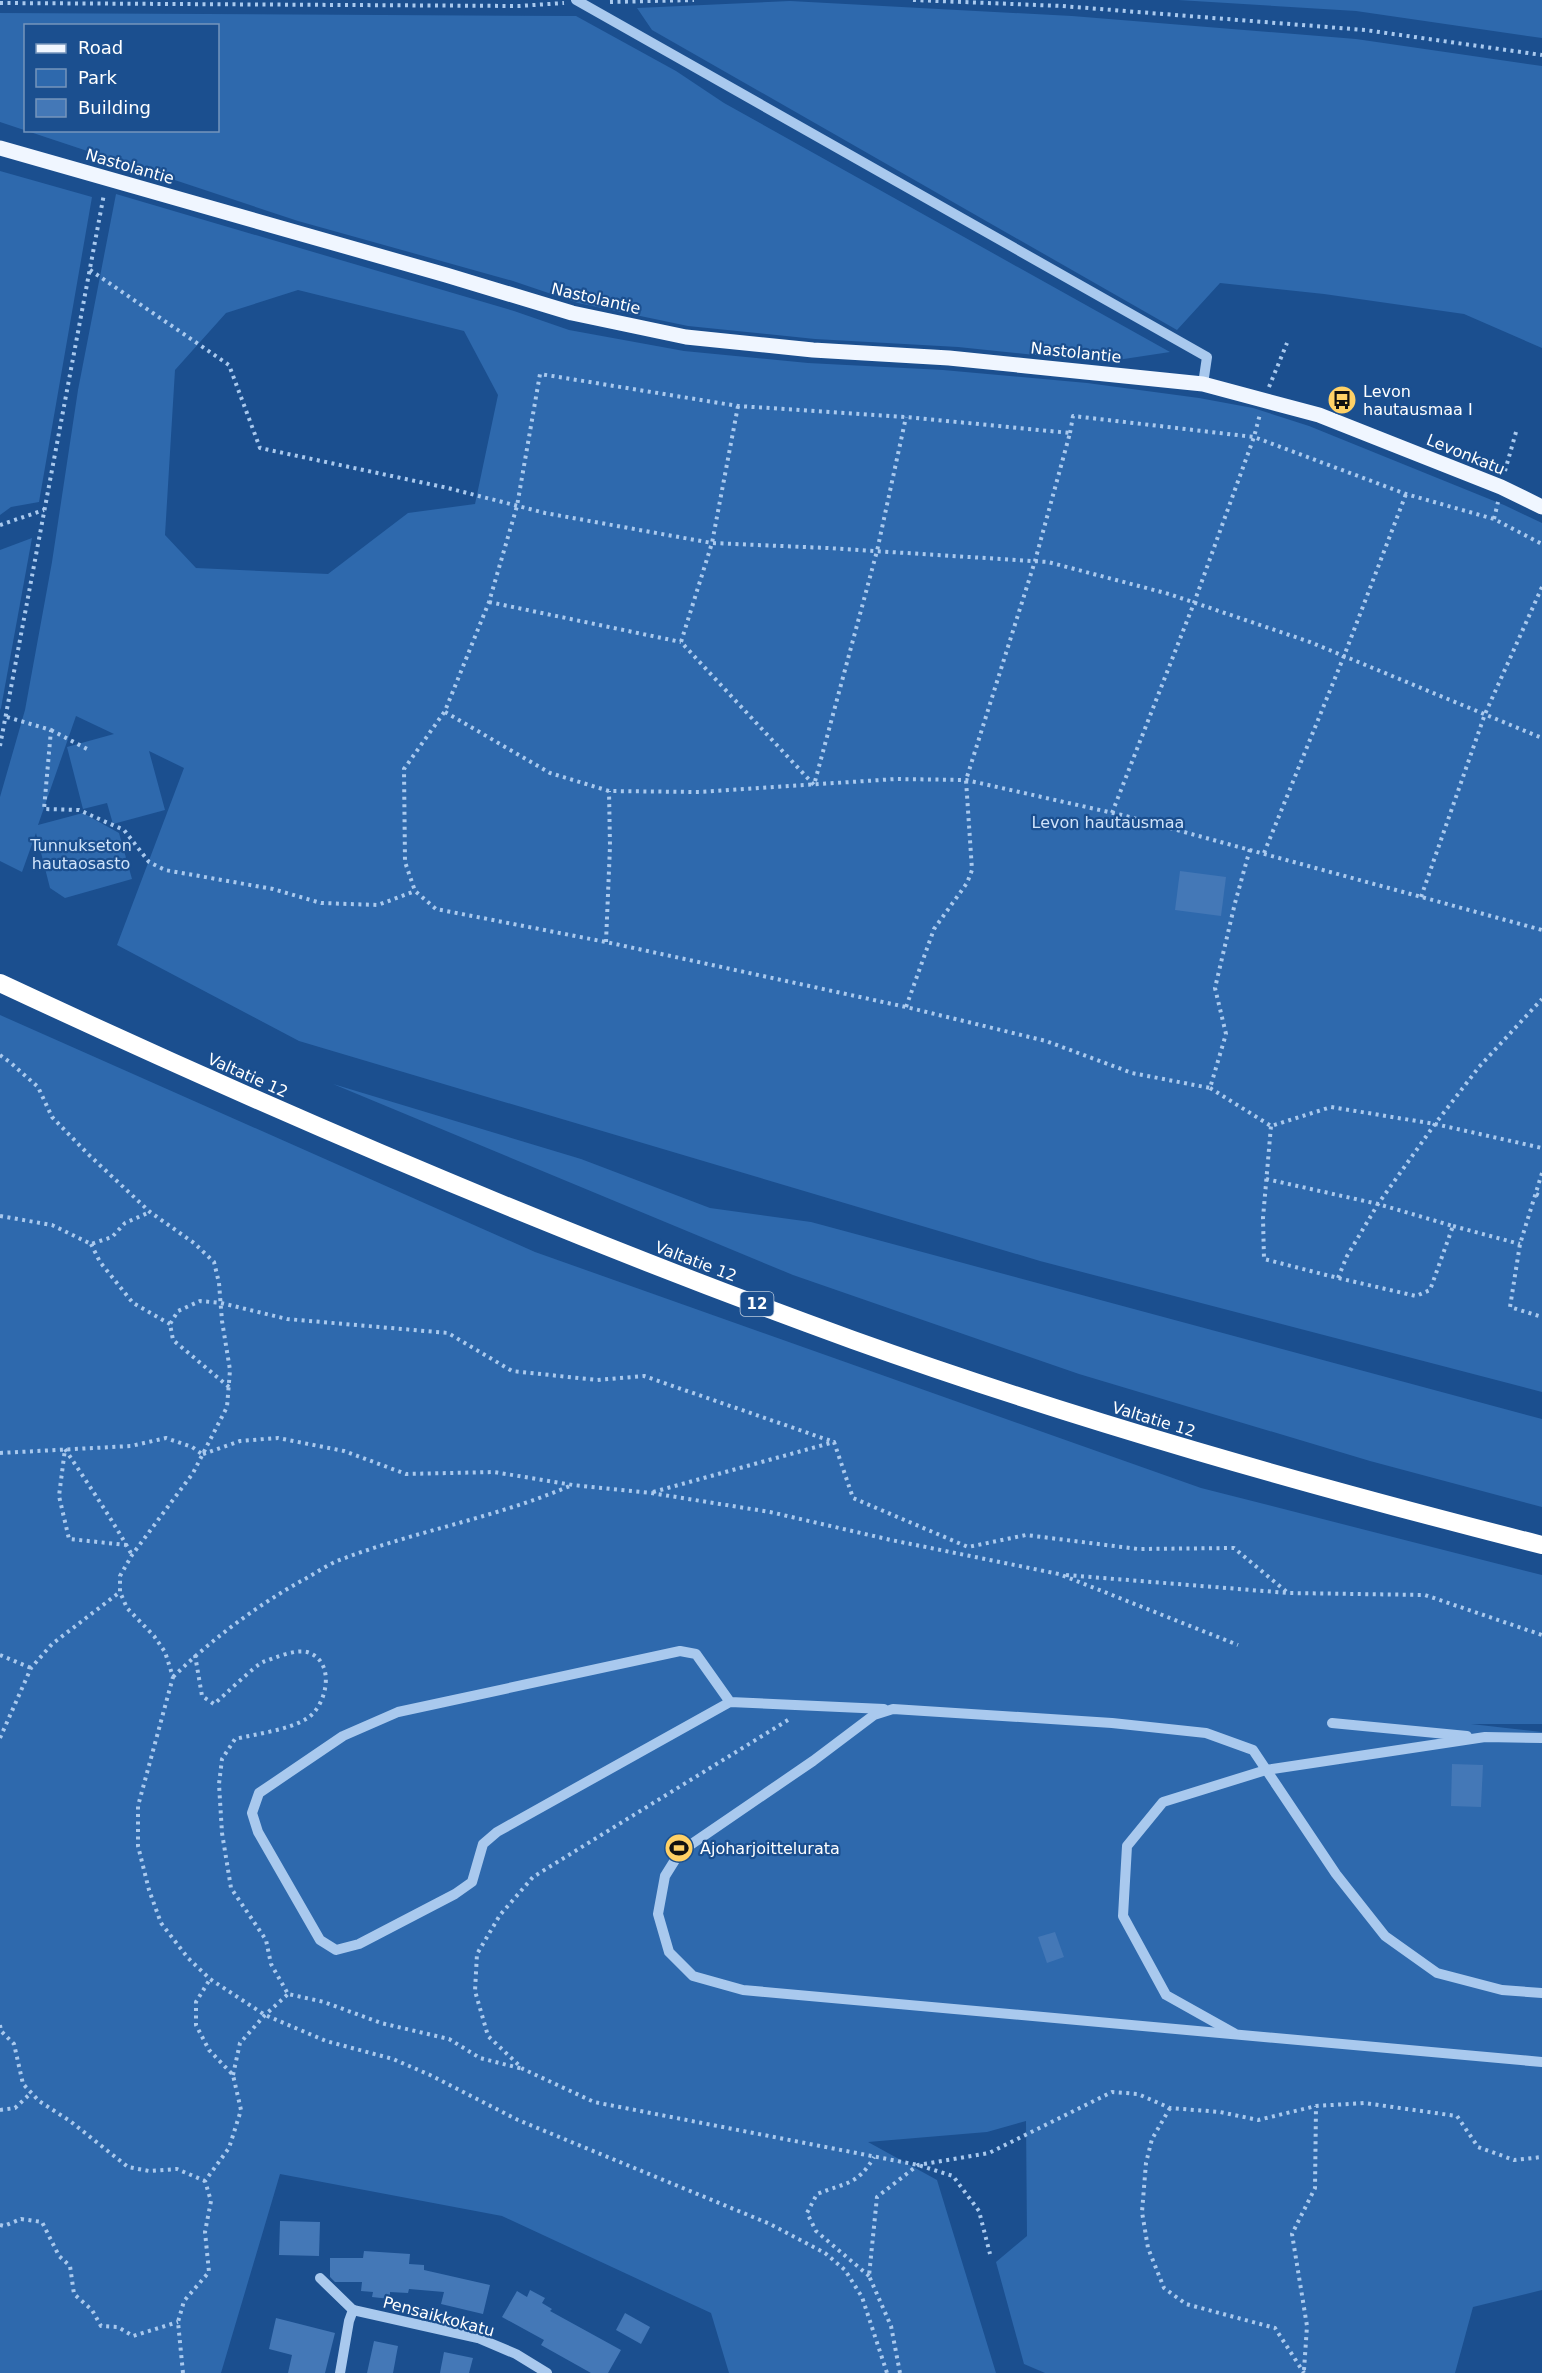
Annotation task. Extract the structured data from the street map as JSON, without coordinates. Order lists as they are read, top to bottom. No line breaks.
{"streets":{"highway":["Valtatie 12","12"],"main road":["Nastolantie","Levonkatu"],"street":["Pensaikkokatu"]},"crossings":[["Nastolantie","Levonkatu"]],"parks":["Levon hautausmaa","Tunnukseton hautaosasto"],"places":{"bus stop":["Levon hautausmaa I"],"sports":["Ajoharjoittelurata"]},"legend":["Road","Park","Building"]}
